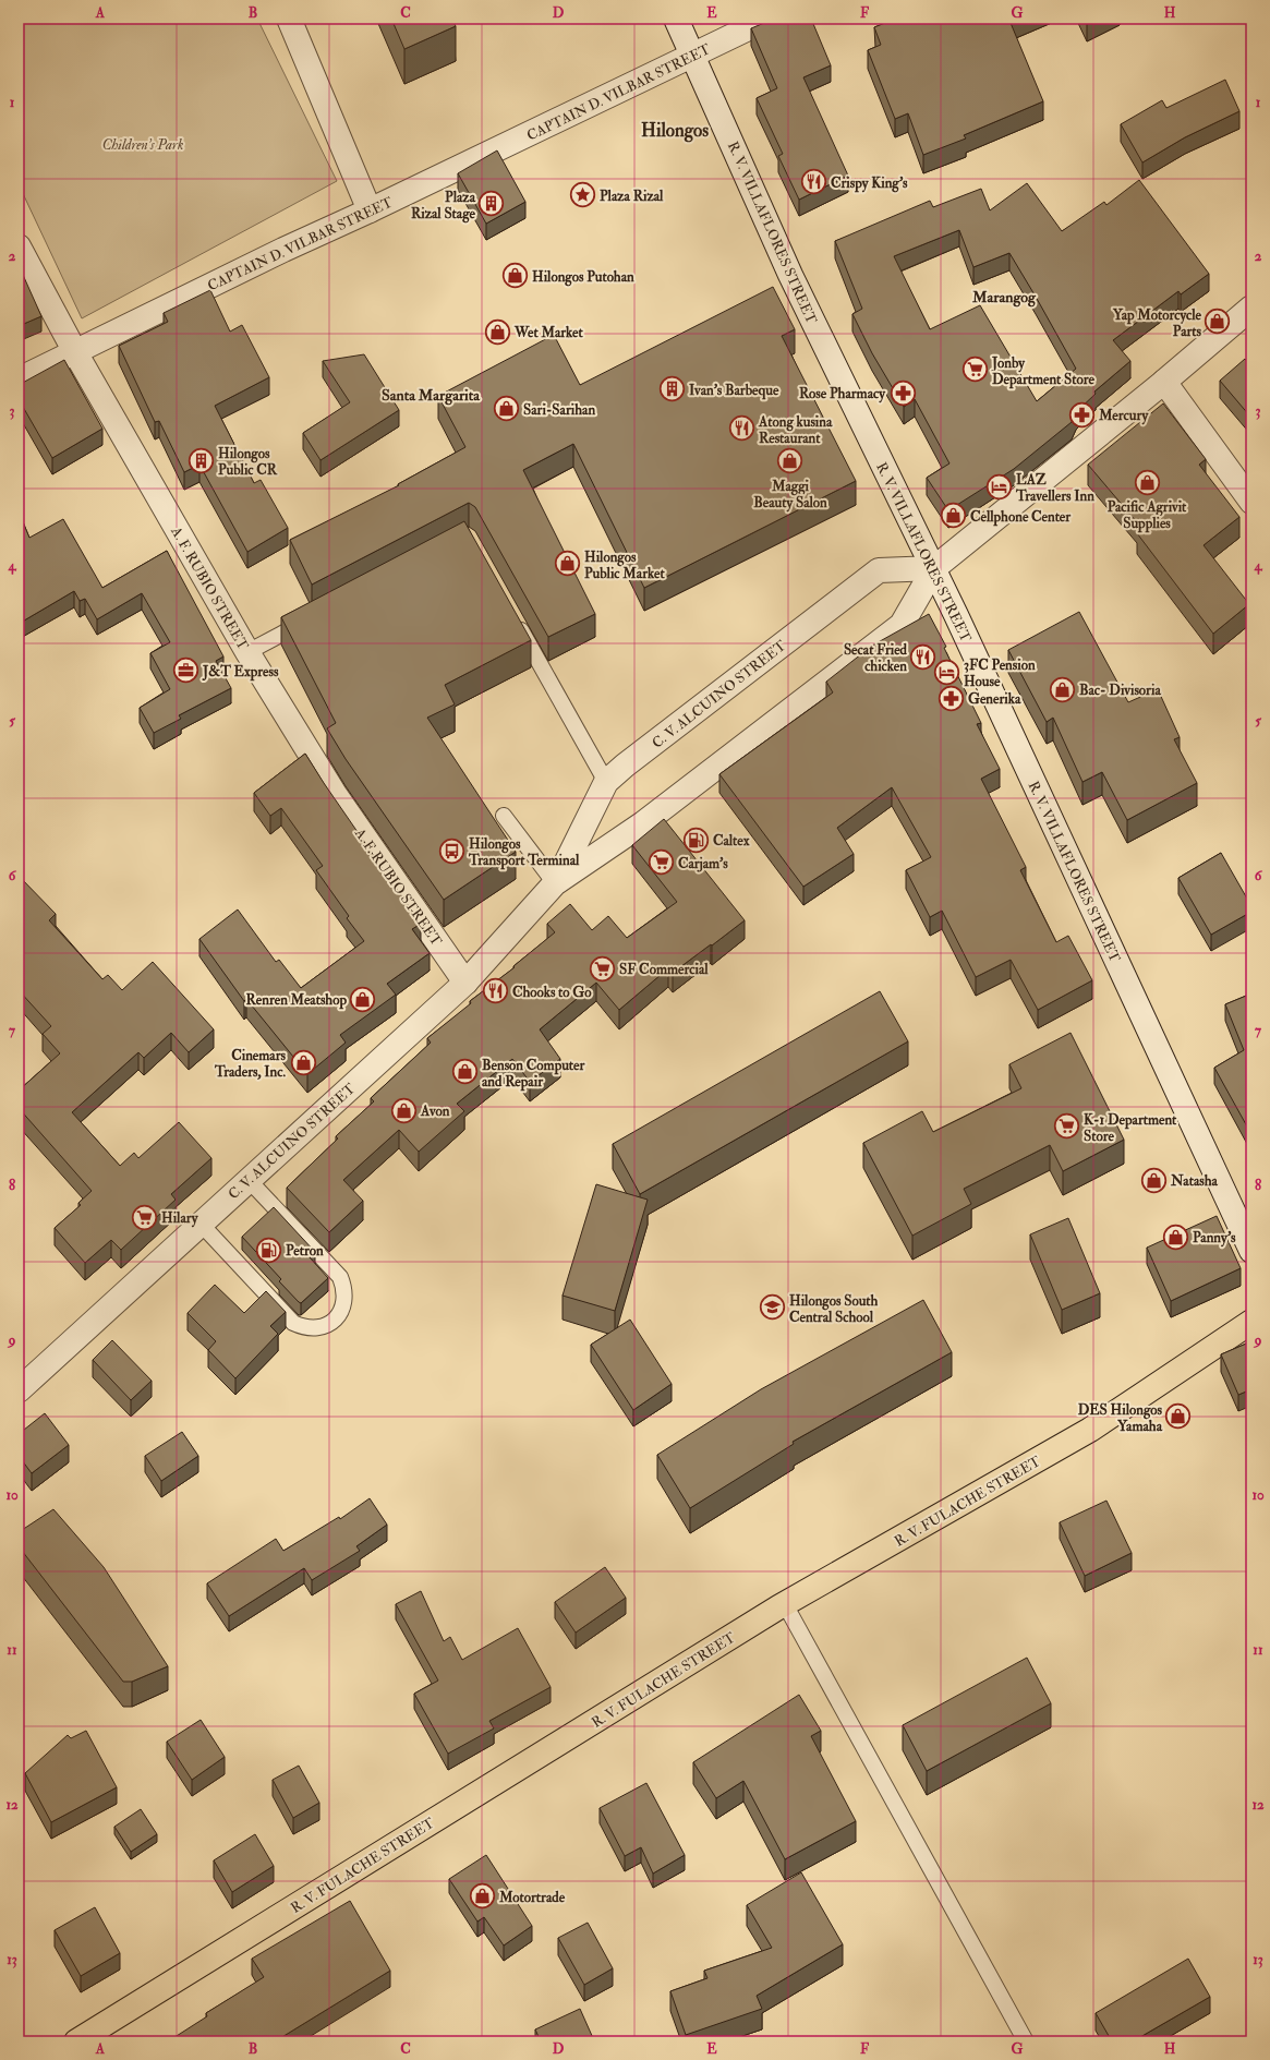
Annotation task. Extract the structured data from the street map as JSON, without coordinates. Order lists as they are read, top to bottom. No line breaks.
{"streets":{"main road":["R. V. FULACHE STREET"],"street":["CAPTAIN D. VILBAR STREET","R. V. VILLAFLORES STREET","A. F. RUBIO STREET","C. V. ALCUINO STREET"]},"crossings":[["CAPTAIN D. VILBAR STREET","R. V. VILLAFLORES STREET"],["CAPTAIN D. VILBAR STREET","A. F. RUBIO STREET"],["R. V. VILLAFLORES STREET","C. V. ALCUINO STREET"],["A. F. RUBIO STREET","C. V. ALCUINO STREET"]],"districts":["Hilongos","Marangog","Santa Margarita"],"parks":["Children's Park"],"places":{"restaurant":["Crispy King's","Atong kusina Restaurant","Secat Fried chicken","Chooks to Go"],"place":["Plaza Rizal"],"building":["Plaza Rizal Stage","Ivan's Barbeque","Hilongos Public CR"],"shop":["Hilongos Putohan","Yap Motorcycle Parts","Wet Market","Sari-Sarihan","Maggi Beauty Salon","Pacific Agrivit Supplies","Cellphone Center","Hilongos Public Market","Bac- Divisoria","Renren Meatshop","Cinemars Traders, Inc.","Benson Computer and Repair","Avon","Natasha","Panny's","DES Hilongos Yamaha","Motortrade"],"supermarket":["Jonby Department Store","Carjam's","SF Commercial","K-1 Department Store","Hilary"],"pharmacy":["Rose Pharmacy","Mercury","Generika"],"hotel":["LAZ Travellers Inn","3FC Pension House"],"office":["J&T Express"],"fuel station":["Caltex","Petron"],"bus stop":["Hilongos Transport Terminal"],"school or university":["Hilongos South Central School"]},"grid":{"columns":["A","B","C","D","E","F","G","H"],"rows":["1","2","3","4","5","6","7","8","9","10","11","12","13"]}}
